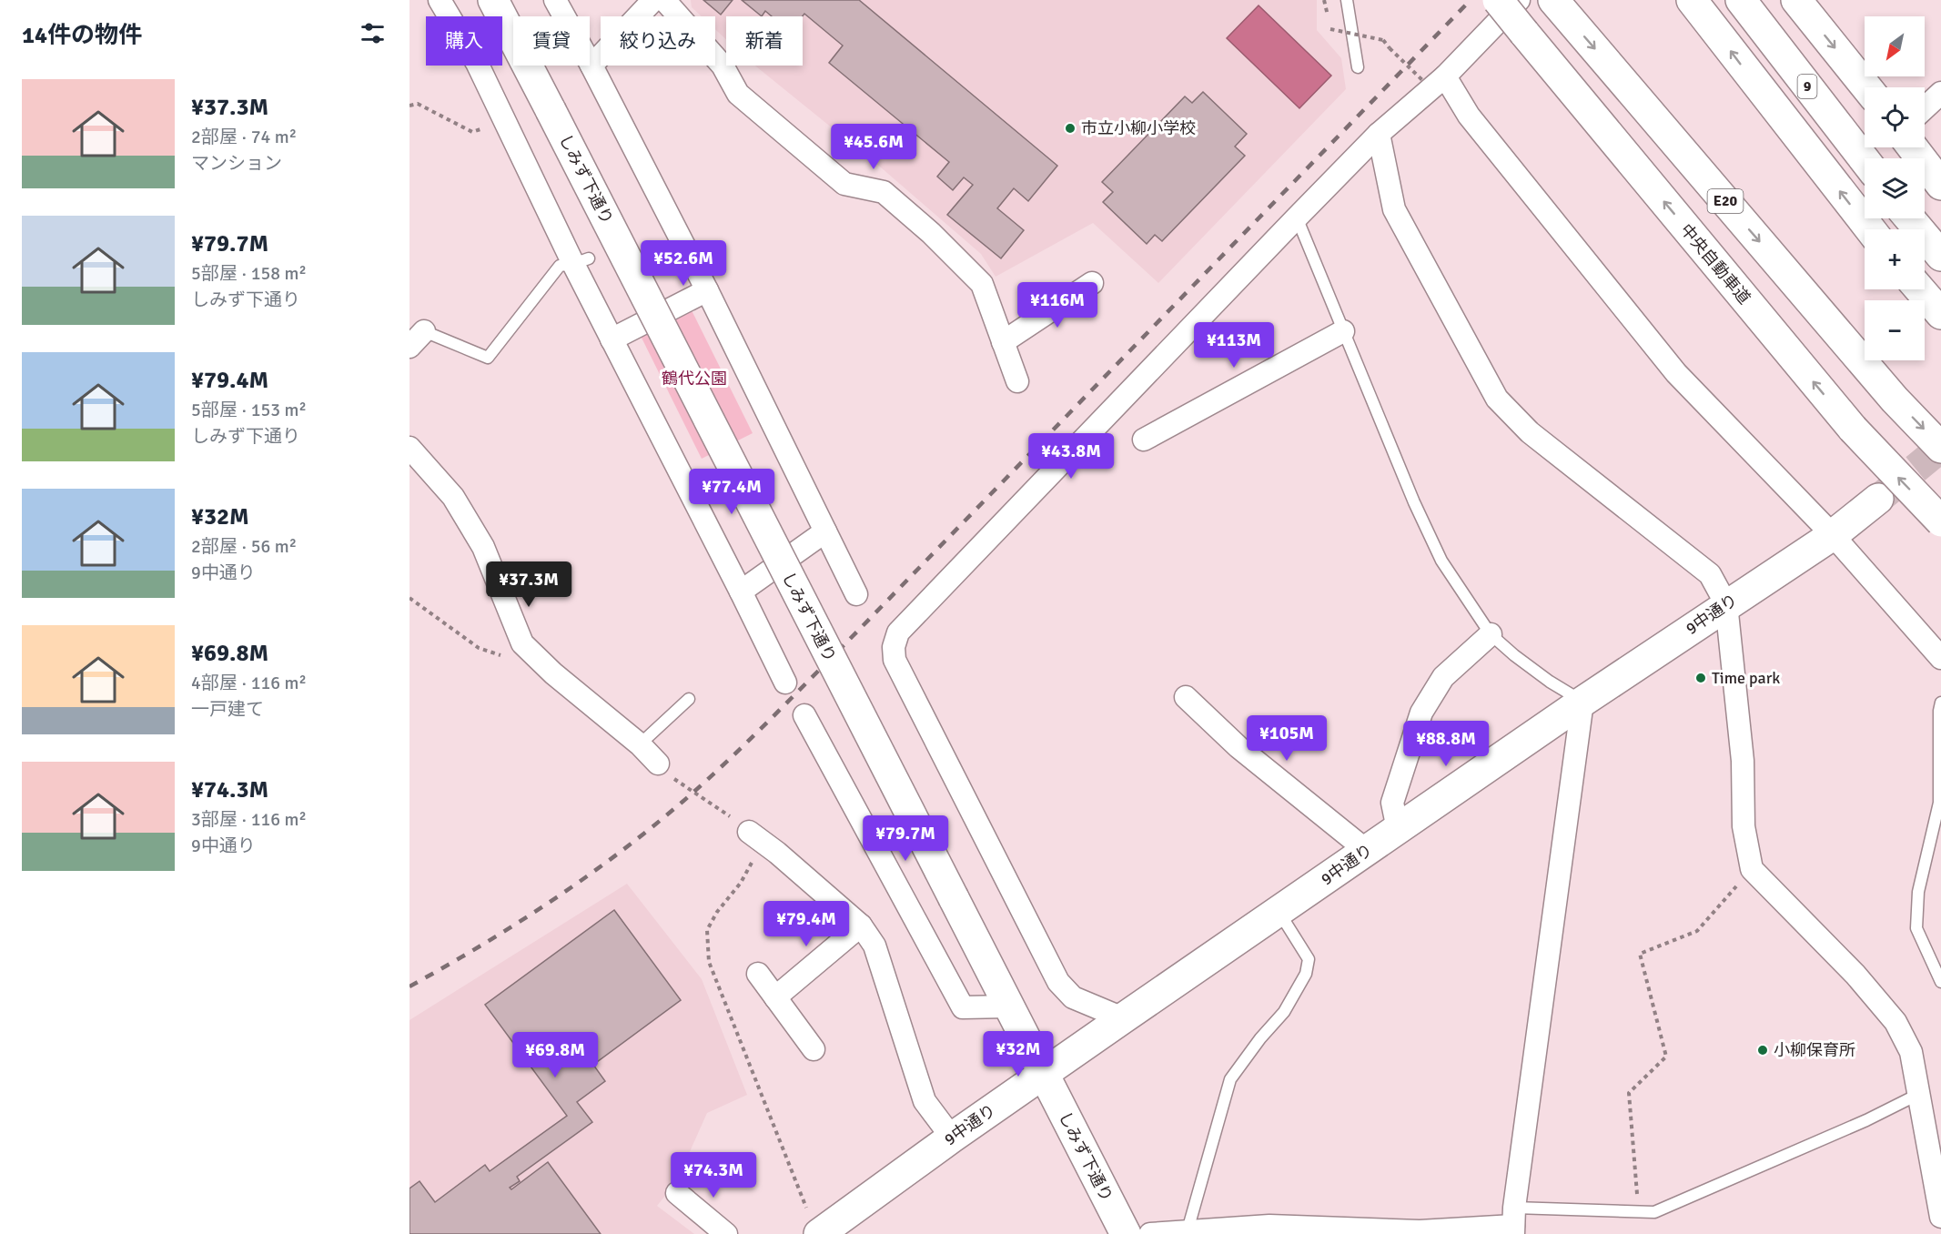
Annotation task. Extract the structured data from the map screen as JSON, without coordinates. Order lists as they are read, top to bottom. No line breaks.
{"streets":{"main road":["9","しみず下通り","E20","中央自動車道","9中通り"]},"crossings":[["しみず下通り","9中通り"]],"parks":["鶴代公園"],"places":["市立小柳小学校","Time park","小柳保育所"],"north":"bottom left","page":{"heading":"14件の物件","map_buttons":["+","−"],"chip":["購入","賃貸","絞り込み","新着"],"list":[{"name":"¥37.3M","note":"2部屋 · 74 m² · マンション"},{"name":"¥79.7M","note":"5部屋 · 158 m² · しみず下通り"},{"name":"¥79.4M","note":"5部屋 · 153 m² · しみず下通り"},{"name":"¥32M","note":"2部屋 · 56 m² · 9中通り"},{"name":"¥69.8M","note":"4部屋 · 116 m² · 一戸建て"},{"name":"¥74.3M","note":"3部屋 · 116 m² · 9中通り"}],"price":["¥45.6M","¥52.6M","¥116M","¥113M","¥43.8M","¥77.4M","¥37.3M","¥105M","¥88.8M","¥79.7M","¥79.4M","¥32M","¥69.8M","¥74.3M"]}}
